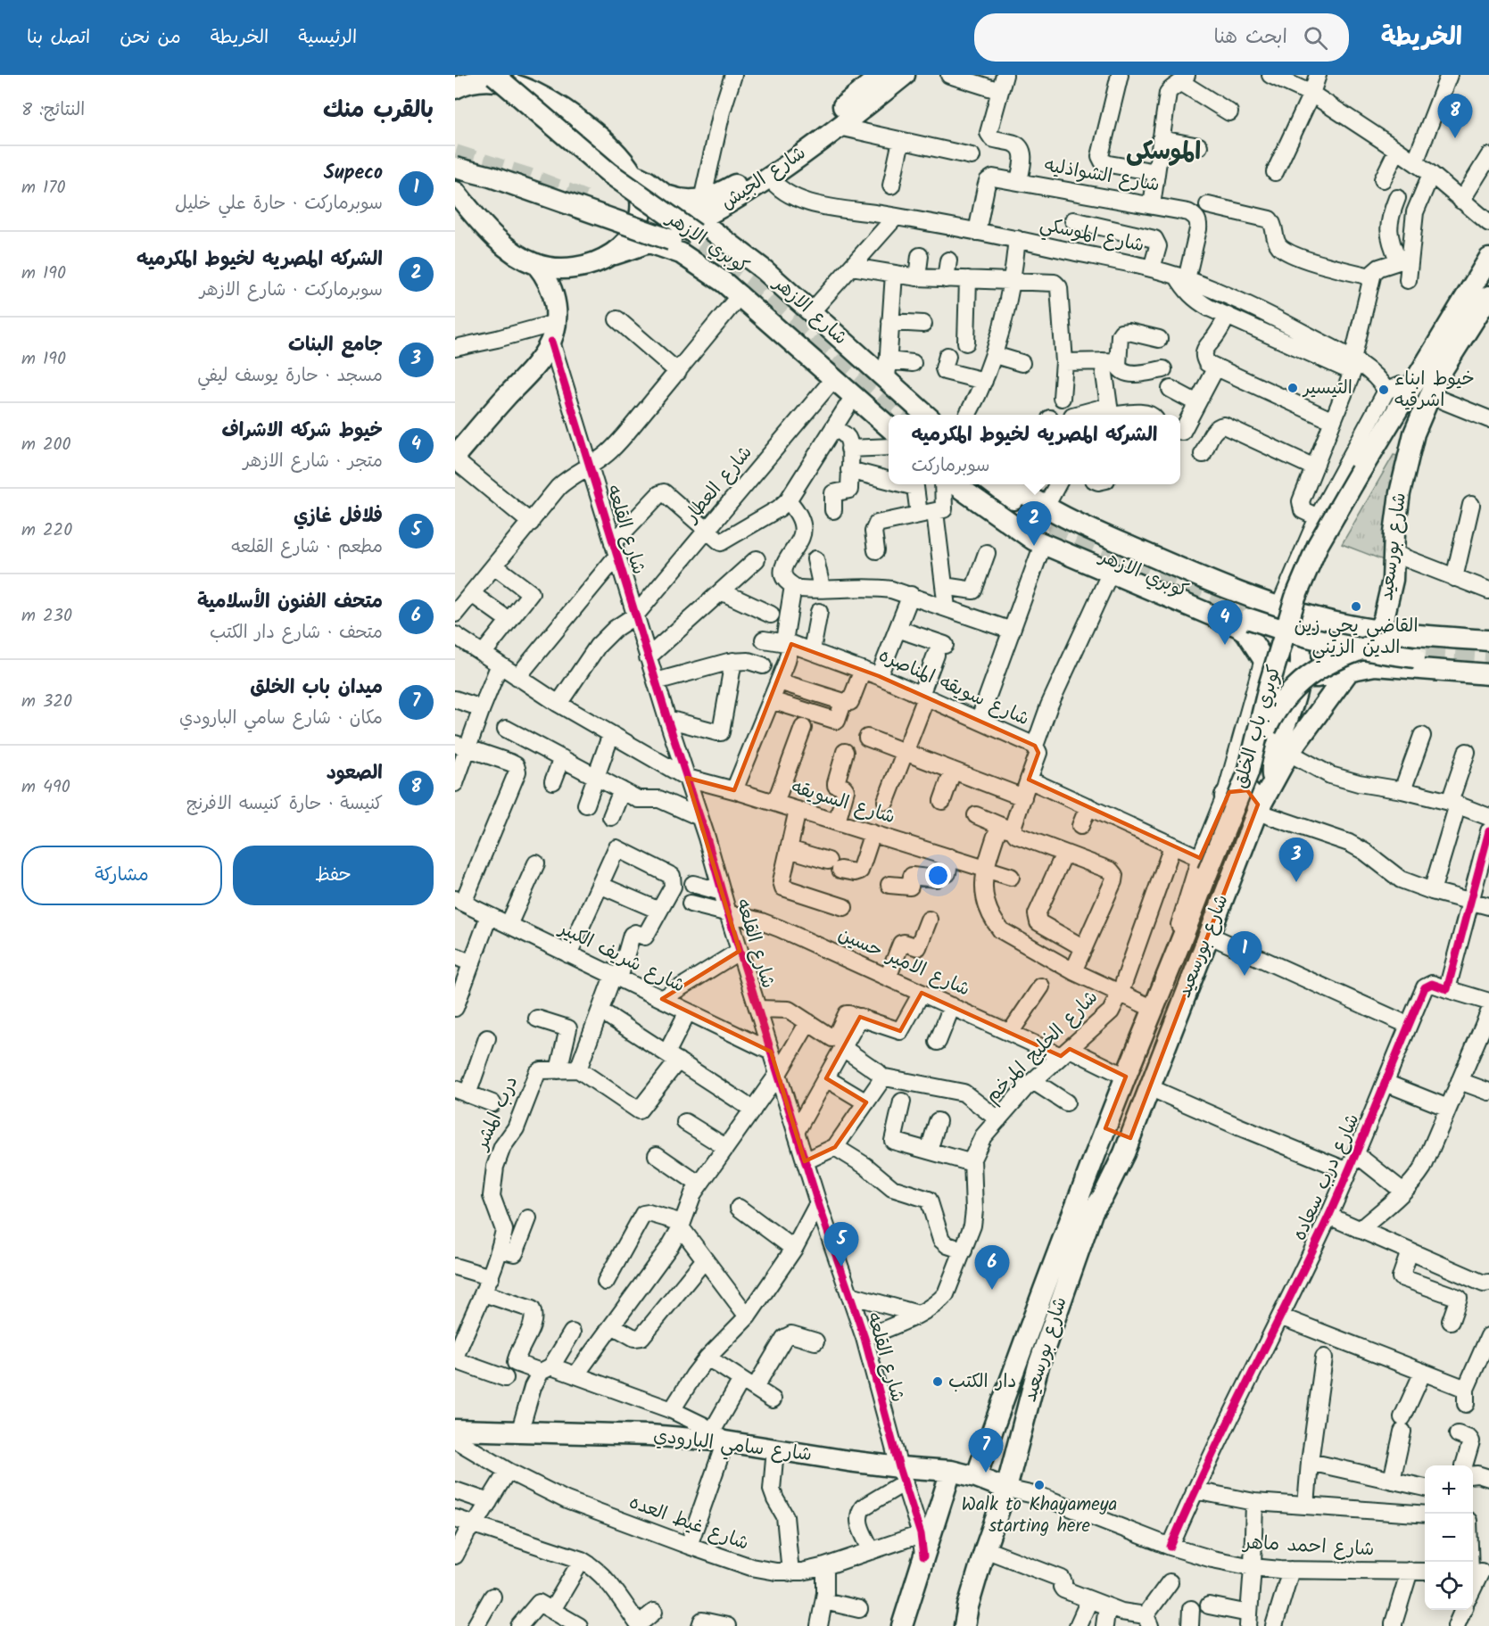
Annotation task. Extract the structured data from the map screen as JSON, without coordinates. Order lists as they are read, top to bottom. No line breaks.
{"streets":{"main road":["شارع الجيش","كوبري الازهر","شارع الازهر","شارع بورسعيد","كوبري باب الخلق","شارع سامي البارودي"],"street":["شارع الشواذليه","شارع الموسكي","شارع العطار","شارع القلعه","شارع سويقه المناصره","شارع السويقه","شارع شريف الكبير","شارع الامير حسين","شارع الخليج المرخم","درب المشر","شارع درب سعاده","شارع غيط العده","شارع احمد ماهر"]},"crossings":[["شارع الشواذليه","شارع الموسكي"],["شارع الجيش","شارع الموسكي"],["شارع الجيش","شارع الازهر"],["شارع الازهر","شارع العطار"],["شارع العطار","شارع القلعه"],["شارع العطار","شارع السويقه"],["شارع القلعه","شارع السويقه"],["شارع القلعه","شارع شريف الكبير"],["شارع القلعه","شارع الامير حسين"],["شارع القلعه","شارع الخليج المرخم"],["شارع القلعه","شارع سامي البارودي"],["شارع القلعه","شارع غيط العده"],["شارع بورسعيد","كوبري باب الخلق"],["شارع بورسعيد","شارع الامير حسين"],["شارع بورسعيد","شارع سامي البارودي"],["شارع بورسعيد","شارع احمد ماهر"],["شارع الامير حسين","شارع الخليج المرخم"],["شارع درب سعاده","شارع احمد ماهر"],["شارع سامي البارودي","شارع احمد ماهر"]],"districts":["الموسكى"],"places":["التيسير","خيوط ابناء اشرقيه","القاضي يحي زين الدين الزيني","دار الكتب","Walk to Khayameya starting here"],"page":{"header":"الخريطة","search":"ابحث هنا","nav":["الرئيسية","الخريطة","من نحن","اتصل بنا"],"heading":["بالقرب منك","النتائج: 8"],"pins":["8","2","4","3","1","5","6","7"],"list":[{"mark":"1","name":"Supeco","note":"سوبرماركت · حارة علي خليل","value":"170 m"},{"mark":"2","name":"الشركه المصريه لخيوط المكرميه","note":"سوبرماركت · شارع الازهر","value":"190 m"},{"mark":"3","name":"جامع البنات","note":"مسجد · حارة يوسف ليفي","value":"190 m"},{"mark":"4","name":"خيوط شركه الاشراف","note":"متجر · شارع الازهر","value":"200 m"},{"mark":"5","name":"فلافل غازي","note":"مطعم · شارع القلعه","value":"220 m"},{"mark":"6","name":"متحف الفنون الأسلامية","note":"متحف · شارع دار الكتب","value":"230 m"},{"mark":"7","name":"ميدان باب الخلق","note":"مكان · شارع سامي البارودي","value":"320 m"},{"mark":"8","name":"الصعود","note":"كنيسة · حارة كنيسه الافرنج","value":"490 m"}],"popup":["الشركه المصريه لخيوط المكرميه","سوبرماركت"],"buttons":["حفظ","مشاركة"],"map_buttons":["+","−"]}}
